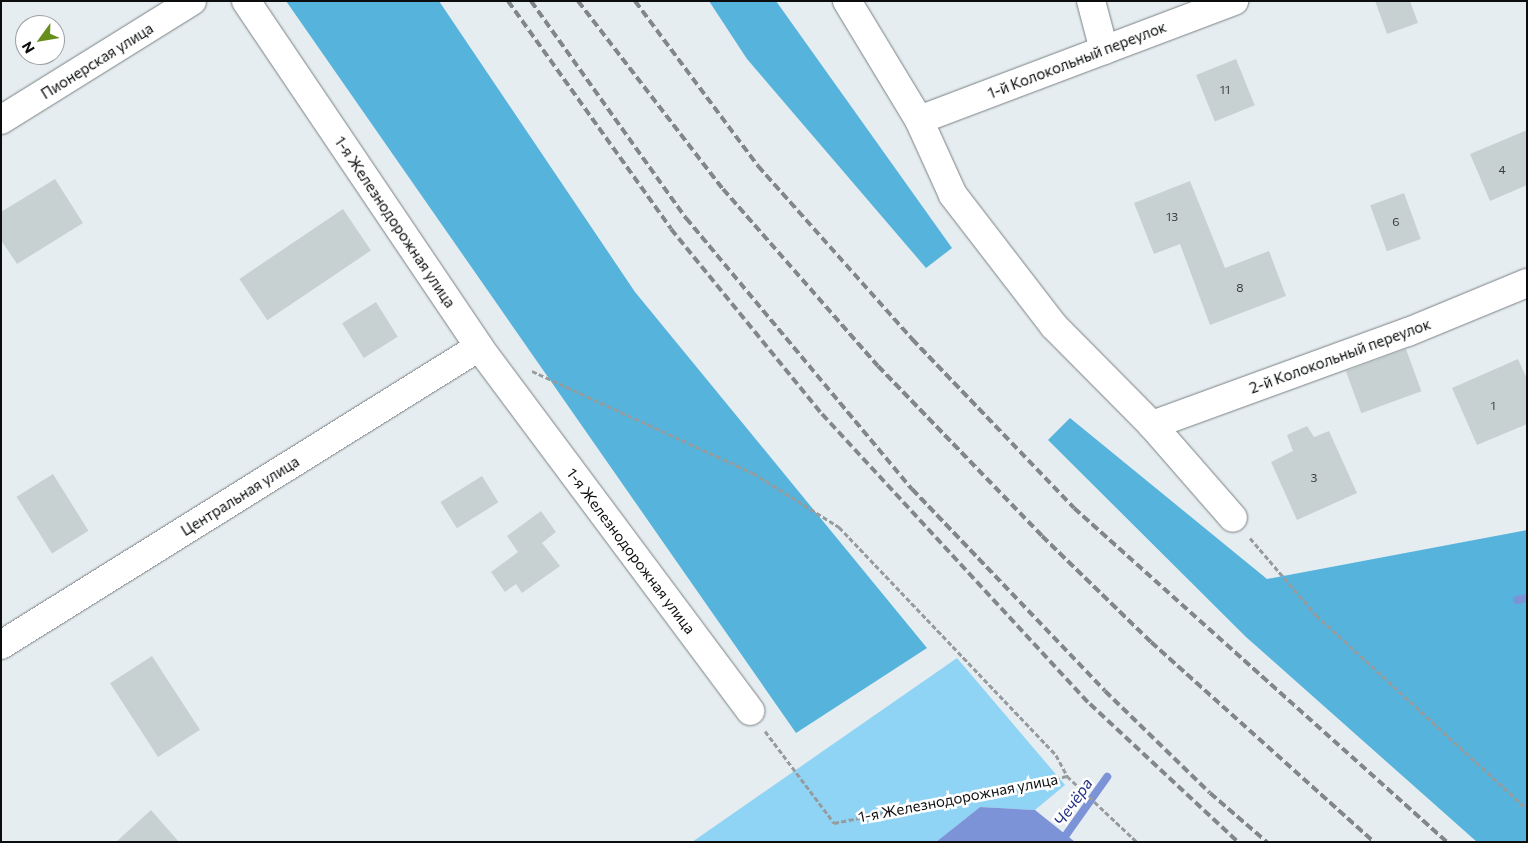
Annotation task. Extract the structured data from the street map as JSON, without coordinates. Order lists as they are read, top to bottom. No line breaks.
{"streets":{"street":["1-й Колокольный переулок","Пионерская улица","1-я Железнодорожная улица","2-й Колокольный переулок","Центральная улица"]},"crossings":[["1-я Железнодорожная улица","Центральная улица"]],"water":["Чечёра"],"house_numbers":["11","4","13","6","8","1","3"],"north":"bottom left"}
